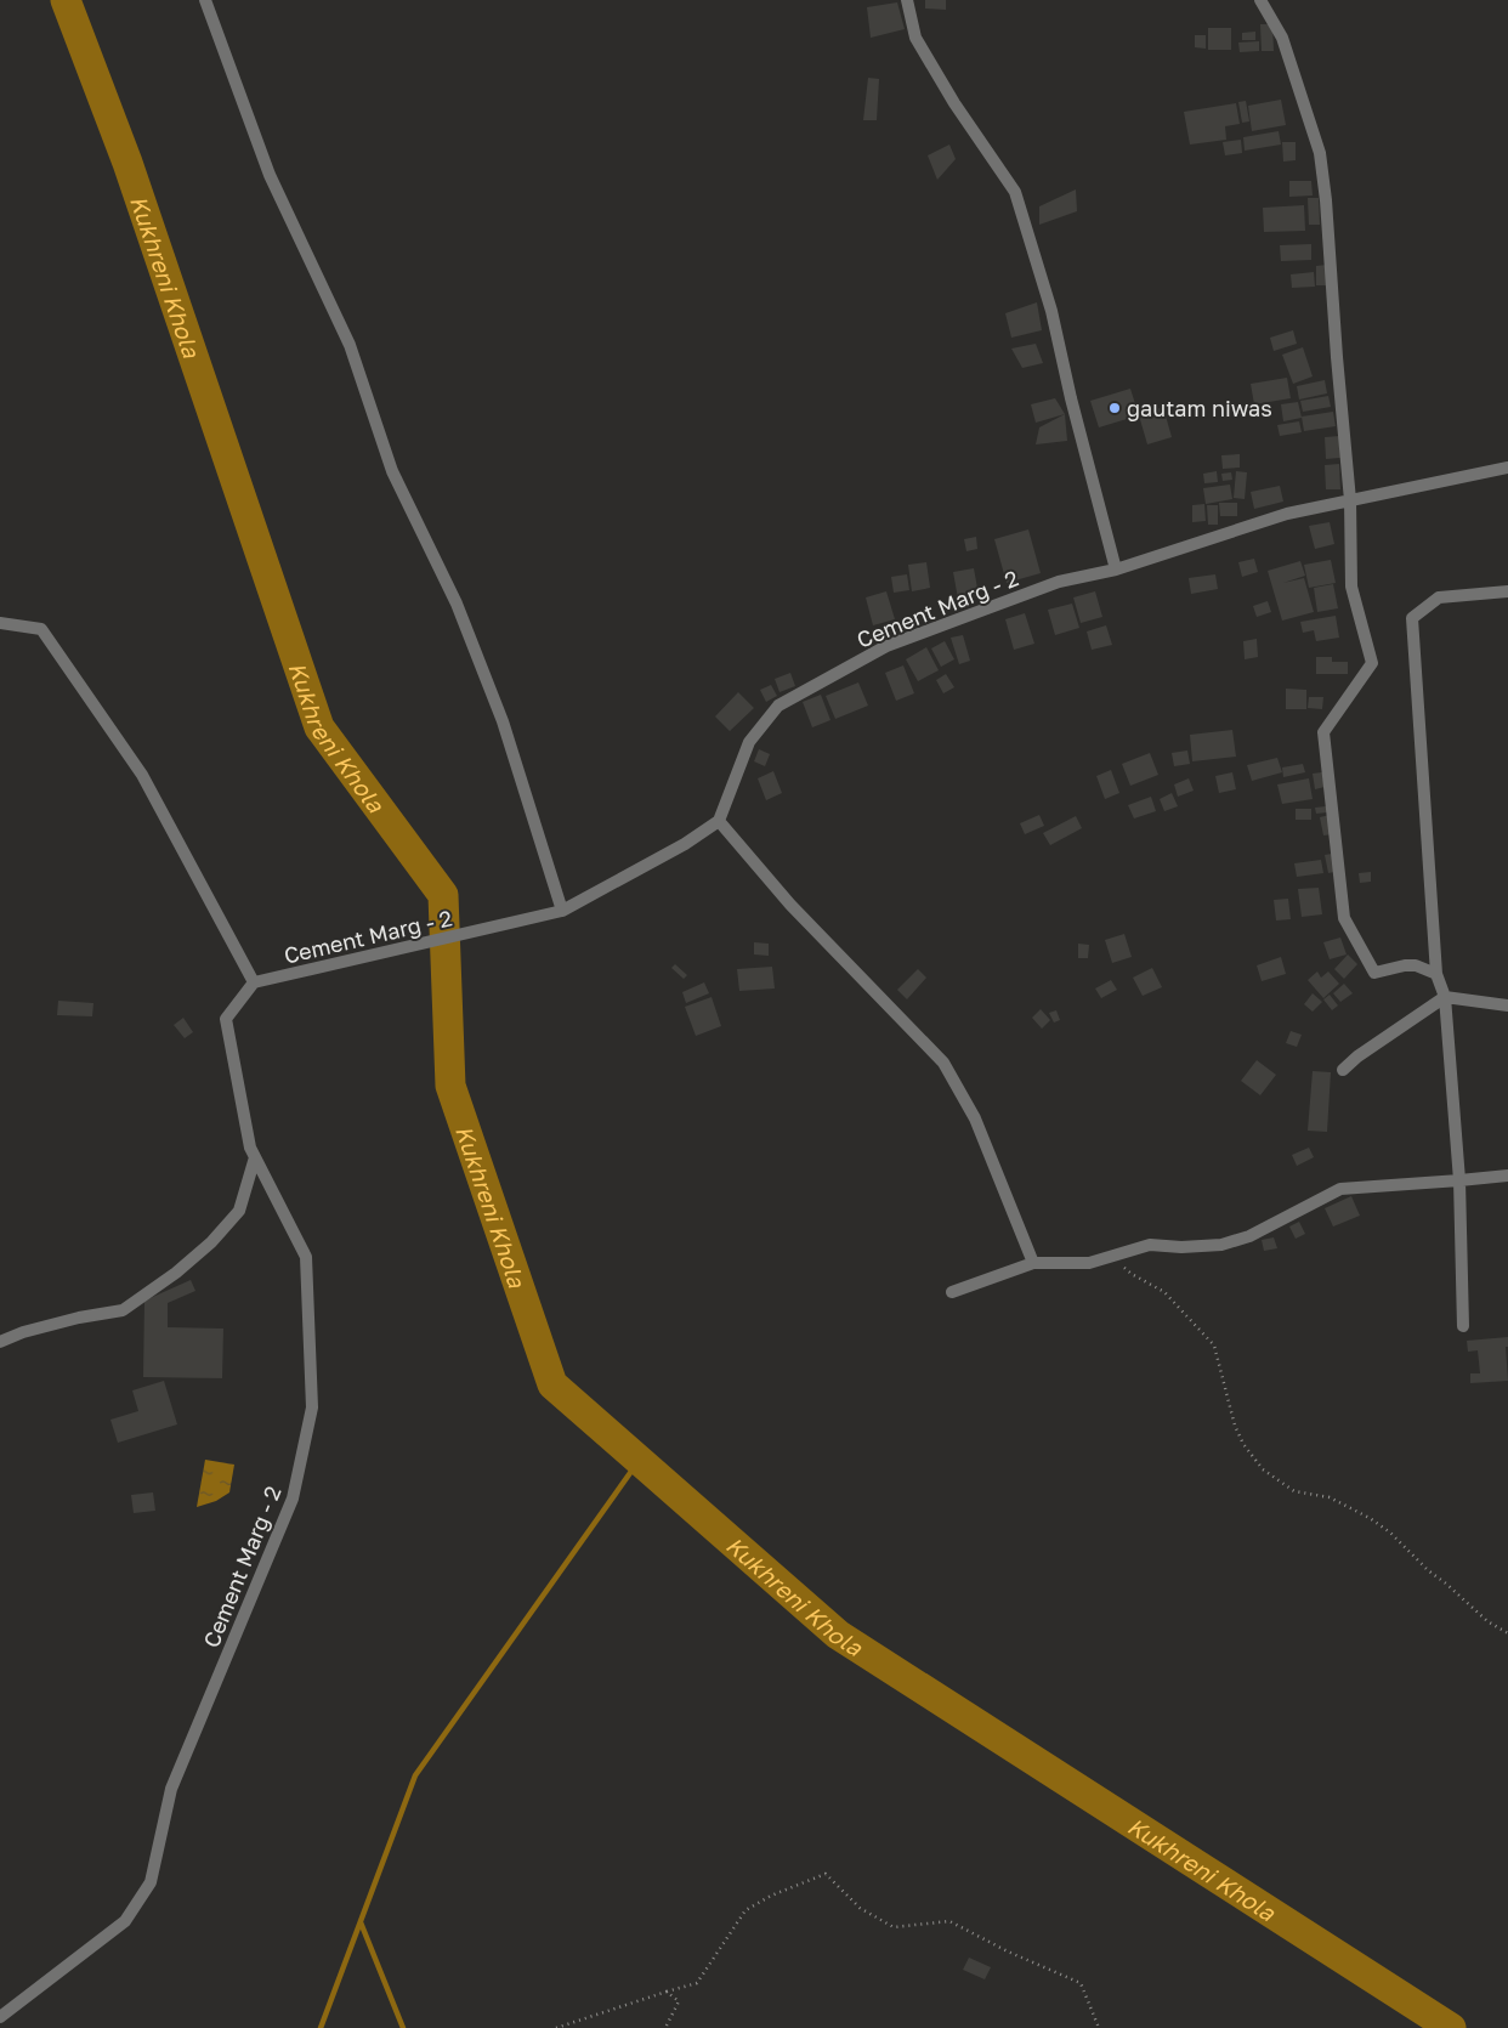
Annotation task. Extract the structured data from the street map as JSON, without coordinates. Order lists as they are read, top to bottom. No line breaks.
{"streets":{"street":["Cement Marg - 2"]},"water":["Kukhreni Khola"],"places":["gautam niwas"]}
